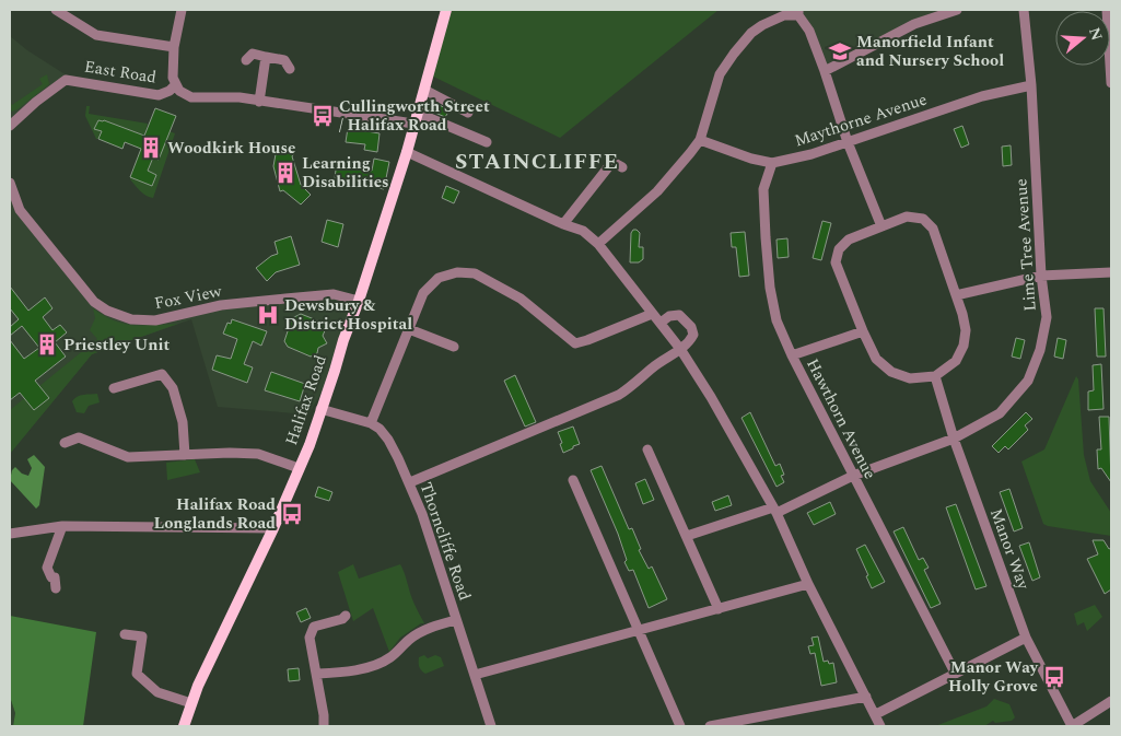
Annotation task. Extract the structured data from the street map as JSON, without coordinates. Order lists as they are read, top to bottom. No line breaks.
{"streets":{"main road":["Halifax Road"],"street":["East Road","Maythorne Avenue","Lime Tree Avenue","Fox View","Hawthorn Avenue","Thorncliffe Road","Manor Way"]},"crossings":[["Maythorne Avenue","Lime Tree Avenue"],["Maythorne Avenue","Hawthorn Avenue"],["Lime Tree Avenue","Hawthorn Avenue"],["Lime Tree Avenue","Manor Way"],["Fox View","Halifax Road"],["Halifax Road","Thorncliffe Road"]],"districts":["STAINCLIFFE"],"places":{"school or university":["Manorfield Infant and Nursery School"],"bus stop":["Cullingworth Street / Halifax Road","Halifax Road Longlands Road","Manor Way Holly Grove"],"building":["Woodkirk House","Learning Disabilities","Priestley Unit"],"hospital":["Dewsbury & District Hospital"]},"north":"right"}
